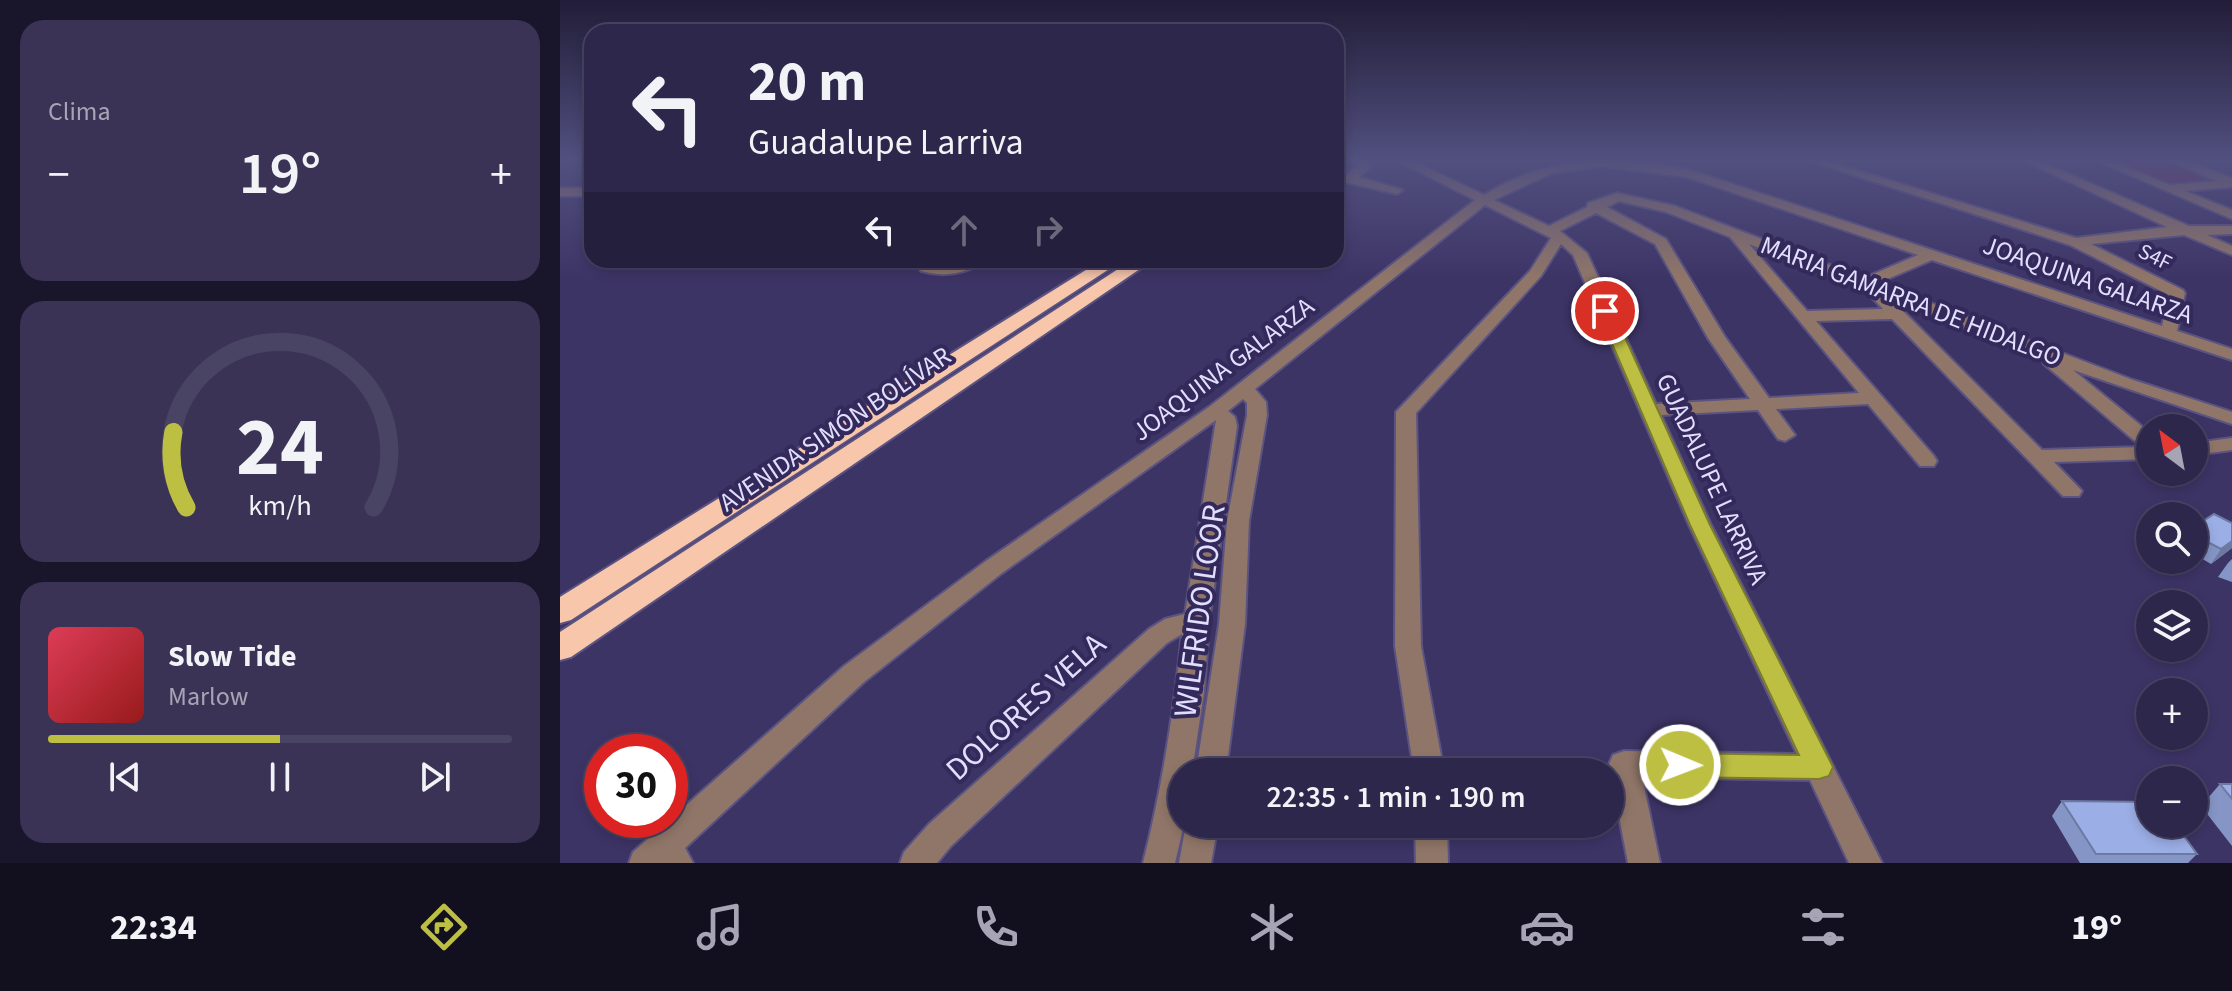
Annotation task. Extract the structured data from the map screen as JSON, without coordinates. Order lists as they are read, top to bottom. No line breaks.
{"streets":{"highway":["AVENIDA SIMÓN BOLÍVAR"],"street":["S4F","JOAQUINA GALARZA","MARIA GAMARRA DE HIDALGO","GUADALUPE LARRIVA","WILFRIDO LOOR","DOLORES VELA"]},"crossings":[["S4F","JOAQUINA GALARZA"],["JOAQUINA GALARZA","GUADALUPE LARRIVA"],["JOAQUINA GALARZA","WILFRIDO LOOR"],["MARIA GAMARRA DE HIDALGO","GUADALUPE LARRIVA"],["WILFRIDO LOOR","DOLORES VELA"]],"north":"top left","page":{"tile":"Clima","turn":["20 m","Guadalupe Larriva"],"heat":["−","19°","+"],"map_buttons":["+","−"],"song":["Slow Tide","Marlow"],"limit":"30","trip":"22:35 · 1 min · 190 m","tabs":["22:34","19°"],"gauge":["24","km/h"]}}
